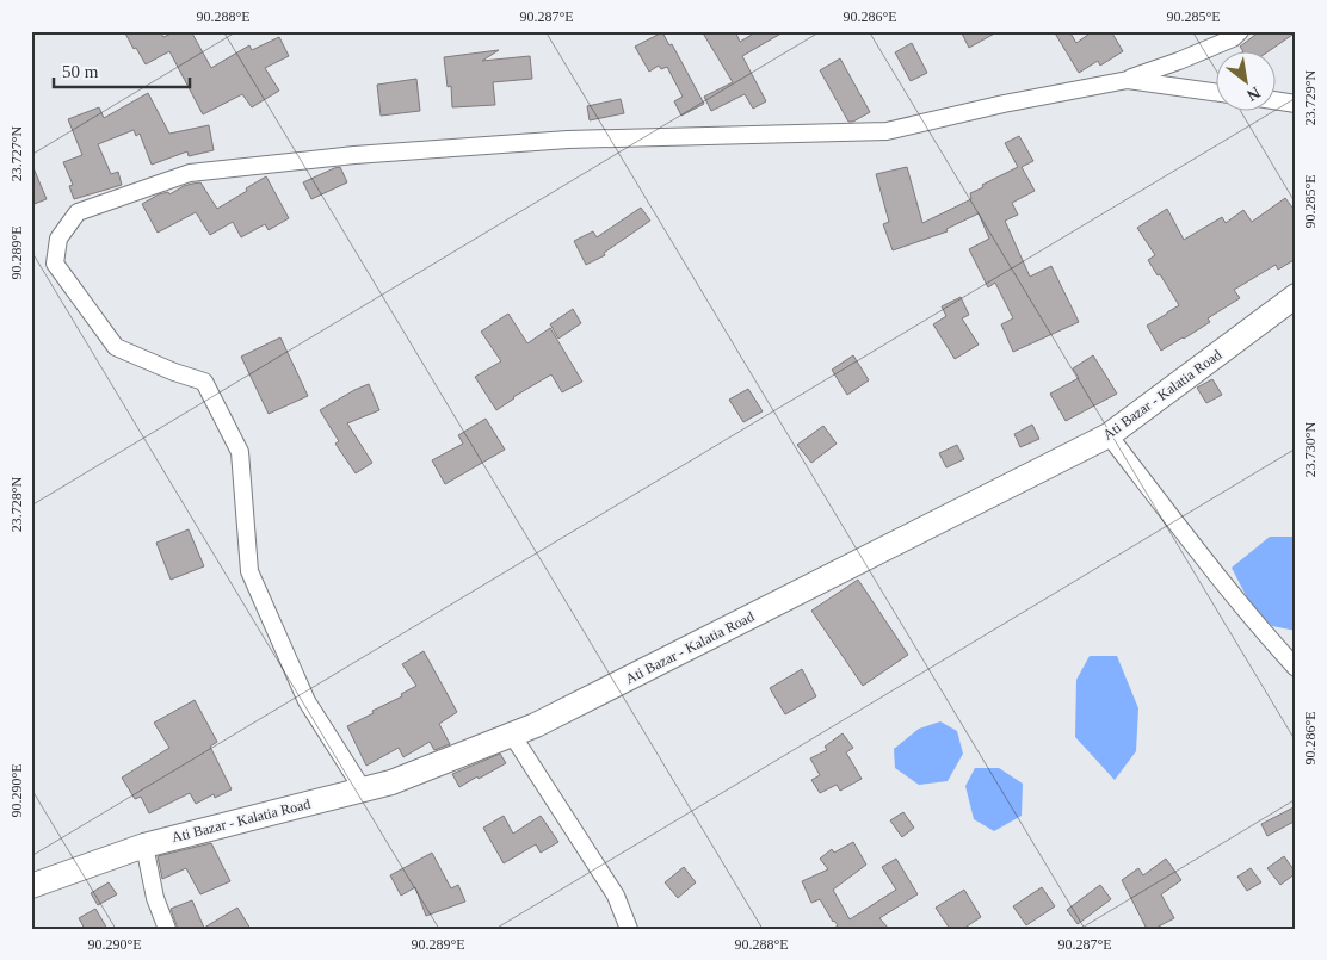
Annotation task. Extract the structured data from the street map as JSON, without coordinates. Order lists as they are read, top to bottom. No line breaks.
{"streets":{"main road":["Ati Bazar - Kalatia Road"]},"scale_bar":"50 m","north":"bottom right","coordinates":["90.288°E","90.287°E","90.286°E","90.285°E","23.729°N","23.727°N","90.289°E","23.730°N","23.728°N","90.290°E"]}
